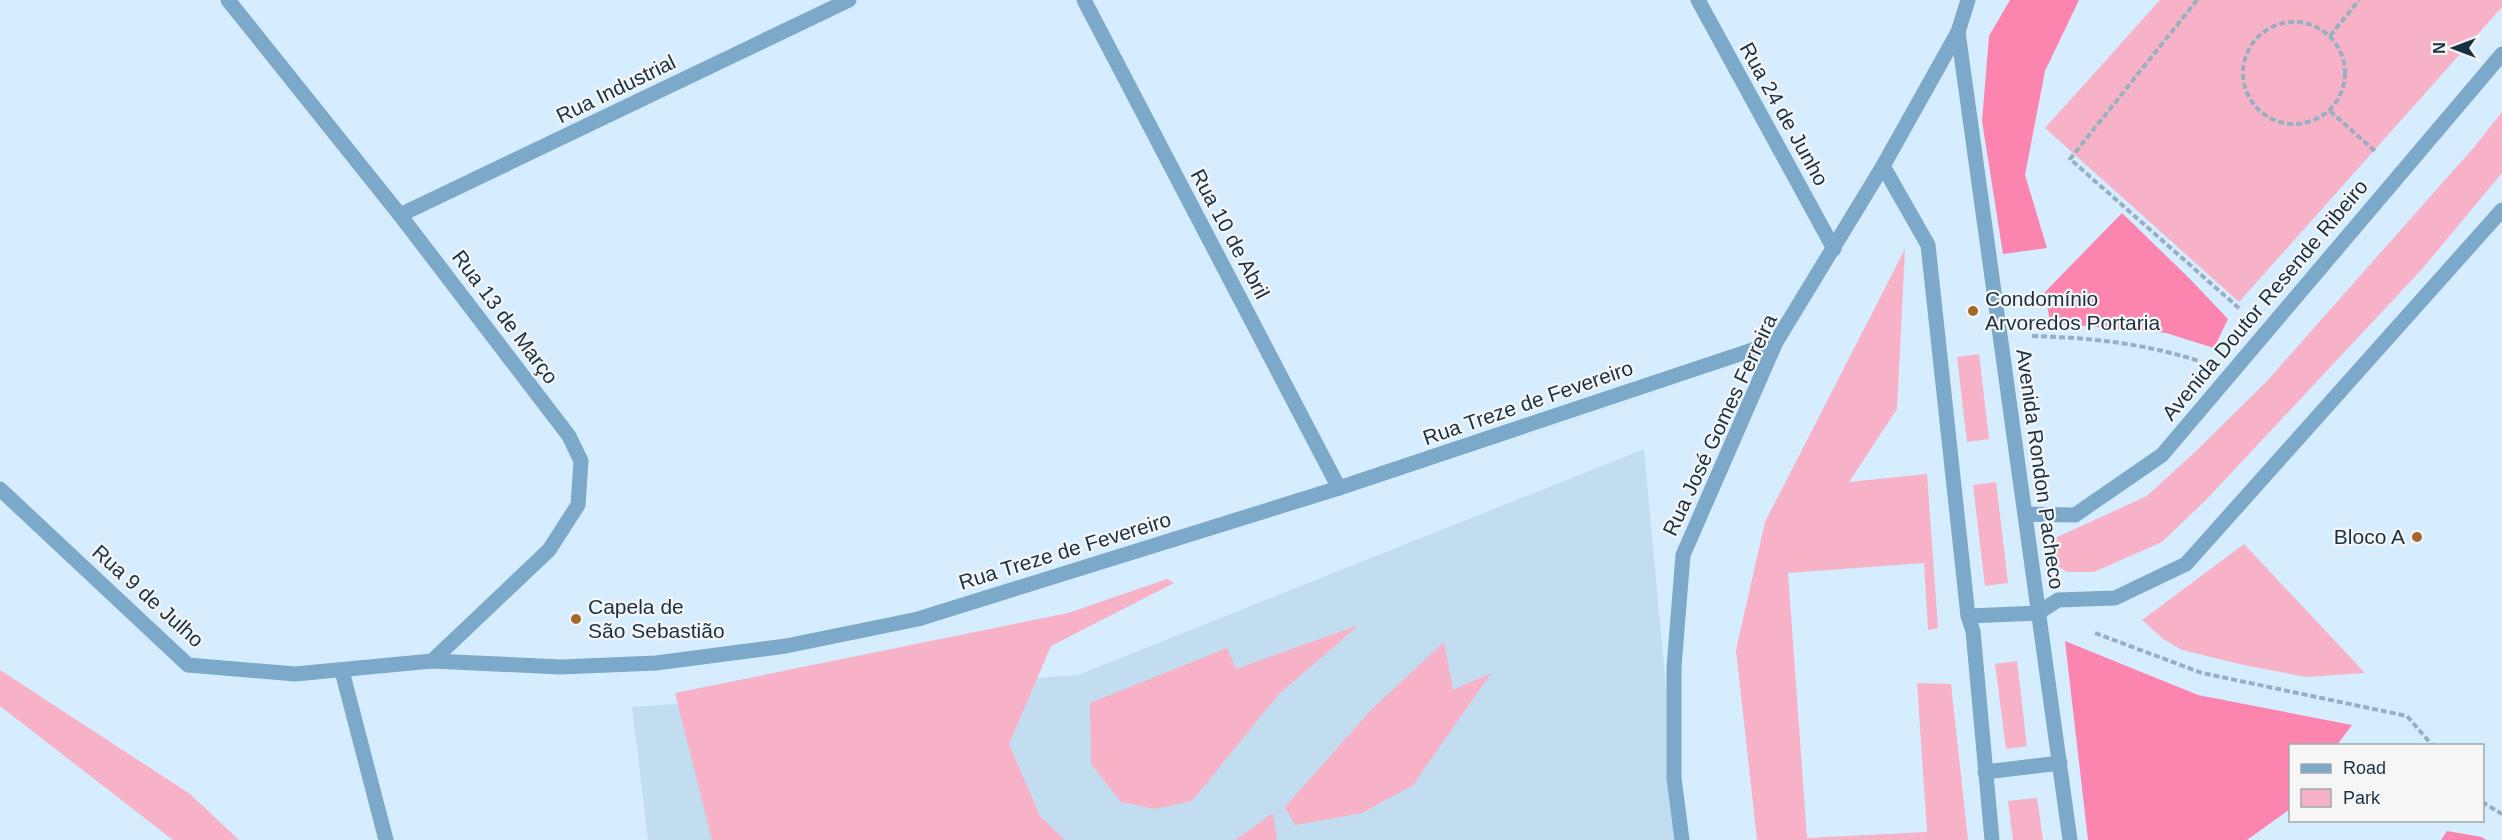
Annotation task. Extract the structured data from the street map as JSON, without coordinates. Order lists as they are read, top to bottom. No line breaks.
{"streets":{"street":["Rua Industrial","Rua 24 de Junho","Rua 10 de Abril","Avenida Doutor Resende Ribeiro","Rua 13 de Março","Rua Treze de Fevereiro","Rua José Gomes Ferreira","Avenida Rondon Pacheco","Rua 9 de Julho"]},"crossings":[["Rua Industrial","Rua 13 de Março"],["Rua 24 de Junho","Rua José Gomes Ferreira"],["Rua 10 de Abril","Rua Treze de Fevereiro"],["Avenida Doutor Resende Ribeiro","Avenida Rondon Pacheco"],["Rua 13 de Março","Rua Treze de Fevereiro"],["Rua Treze de Fevereiro","Rua José Gomes Ferreira"],["Rua Treze de Fevereiro","Rua 9 de Julho"],["Rua José Gomes Ferreira","Avenida Rondon Pacheco"]],"places":["Condomínio Arvoredos Portaria","Bloco A","Capela de São Sebastião"],"legend":["Road","Park"],"north":"left"}
